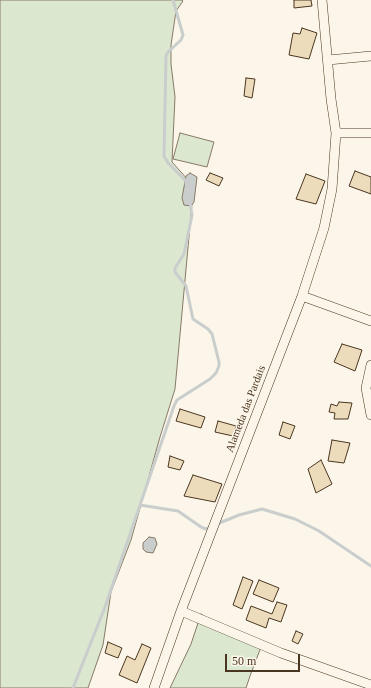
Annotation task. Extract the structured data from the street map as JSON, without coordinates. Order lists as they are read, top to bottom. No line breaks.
{"streets":{"street":["Alameda das Pardais"]},"scale_bar":"50 m"}
